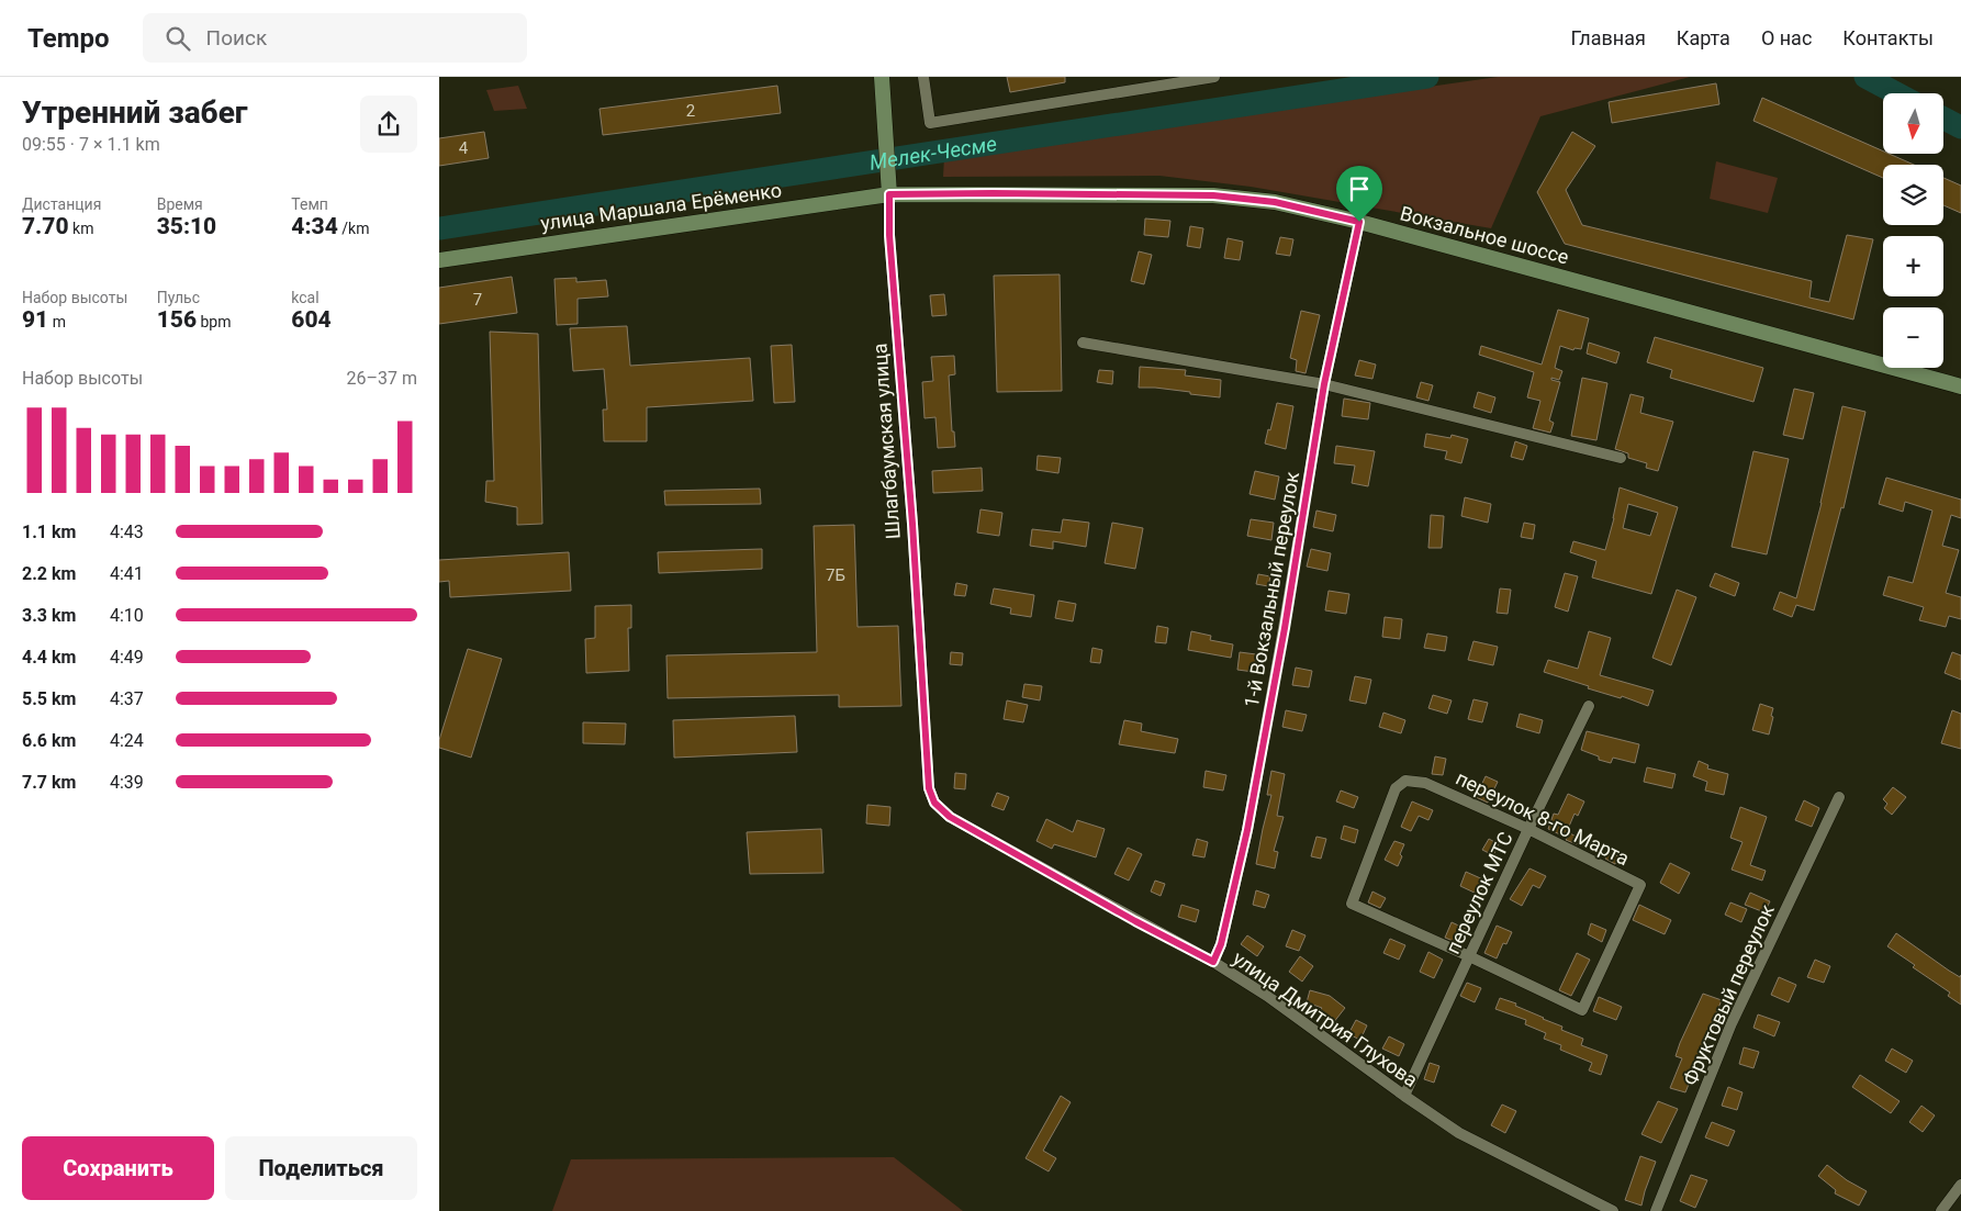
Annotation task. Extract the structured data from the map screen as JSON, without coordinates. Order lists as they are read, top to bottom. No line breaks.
{"streets":{"main road":["улица Маршала Ерёменко","Вокзальное шоссе","Шлагбаумская улица"],"street":["1-й Вокзальный переулок","переулок 8-го Марта","переулок МТС","Фруктовый переулок","улица Дмитрия Глухова"]},"crossings":[["улица Маршала Ерёменко","Вокзальное шоссе"],["улица Маршала Ерёменко","Шлагбаумская улица"],["Вокзальное шоссе","Шлагбаумская улица"],["Вокзальное шоссе","1-й Вокзальный переулок"],["Шлагбаумская улица","улица Дмитрия Глухова"],["1-й Вокзальный переулок","улица Дмитрия Глухова"],["переулок 8-го Марта","переулок МТС"],["переулок МТС","улица Дмитрия Глухова"]],"water":["Мелек-Чесме"],"house_numbers":["2","4","7","7Б"],"north":"bottom","page":{"header":"Tempo","search":"Поиск","nav":["Главная","Карта","О нас","Контакты"],"heading":["Утренний забег","09:55 · 7 × 1.1 km"],"map_buttons":["+","−"],"stats":[["Дистанция","7.70 km"],["Время","35:10"],["Темп","4:34 /km"],["Набор высоты","91 m"],["Пульс","156 bpm"],["kcal","604"]],"chart":["Набор высоты","26–37 m"],"list":[{"name":"1.1 km","note":"4:43"},{"name":"2.2 km","note":"4:41"},{"name":"3.3 km","note":"4:10"},{"name":"4.4 km","note":"4:49"},{"name":"5.5 km","note":"4:37"},{"name":"6.6 km","note":"4:24"},{"name":"7.7 km","note":"4:39"}],"buttons":["Сохранить","Поделиться"]}}
